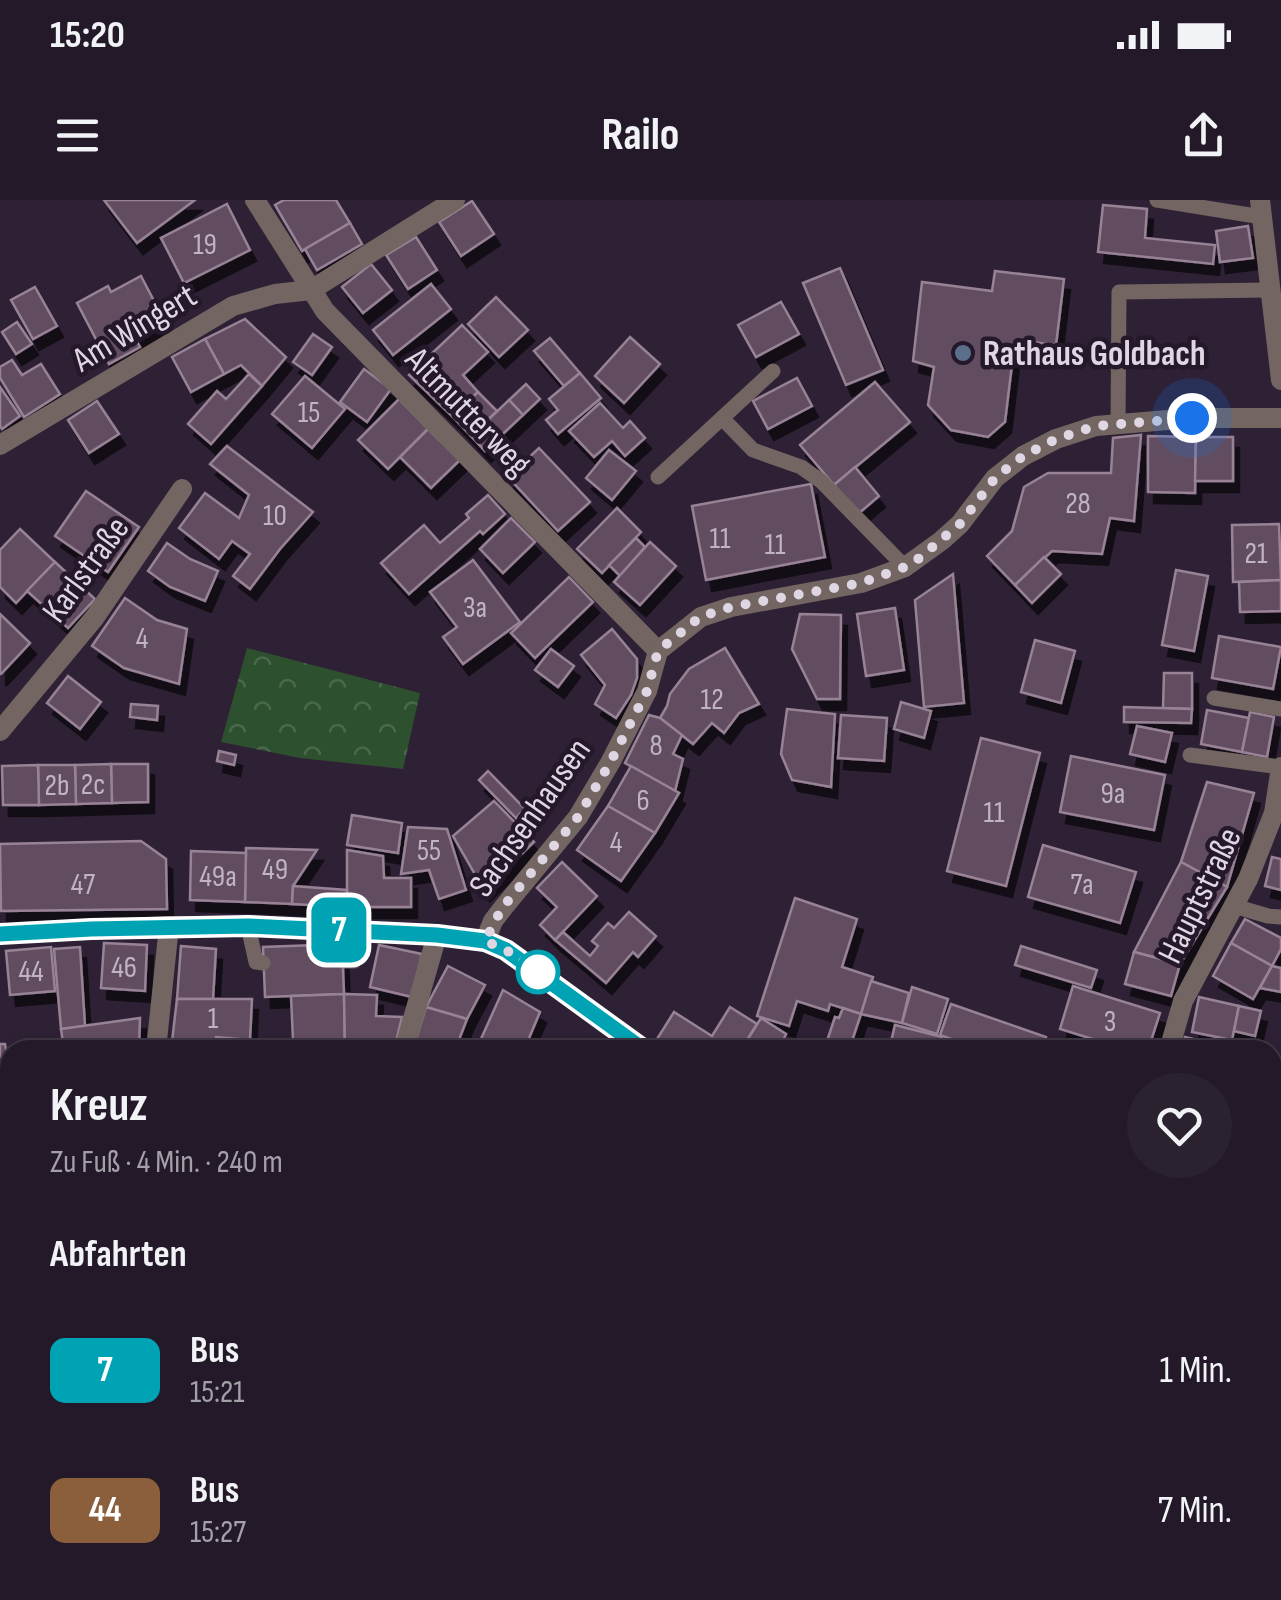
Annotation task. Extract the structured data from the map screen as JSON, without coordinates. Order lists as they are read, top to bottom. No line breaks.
{"streets":{"street":["Am Wingert","Altmutterweg","Karlstraße","Sachsenhausen","Hauptstraße"]},"crossings":[["Am Wingert","Altmutterweg"],["Altmutterweg","Sachsenhausen"]],"places":["Rathaus Goldbach"],"lines":["bus line 7"],"house_numbers":["19","15","28","10","11","11","21","3a","4","12","8","2c","2b","9a","6","11","4","55","49","49a","47","7a","46","44","1","3"],"page":{"status":"15:20","header":"Railo","on_map":"7","heading":[["Kreuz","Zu Fuß · 4 Min. · 240 m"],"Abfahrten"],"list":[{"mark":"7","name":"Bus","note":"15:21","value":"1 Min."},{"mark":"44","name":"Bus","note":"15:27","value":"7 Min."}]}}
